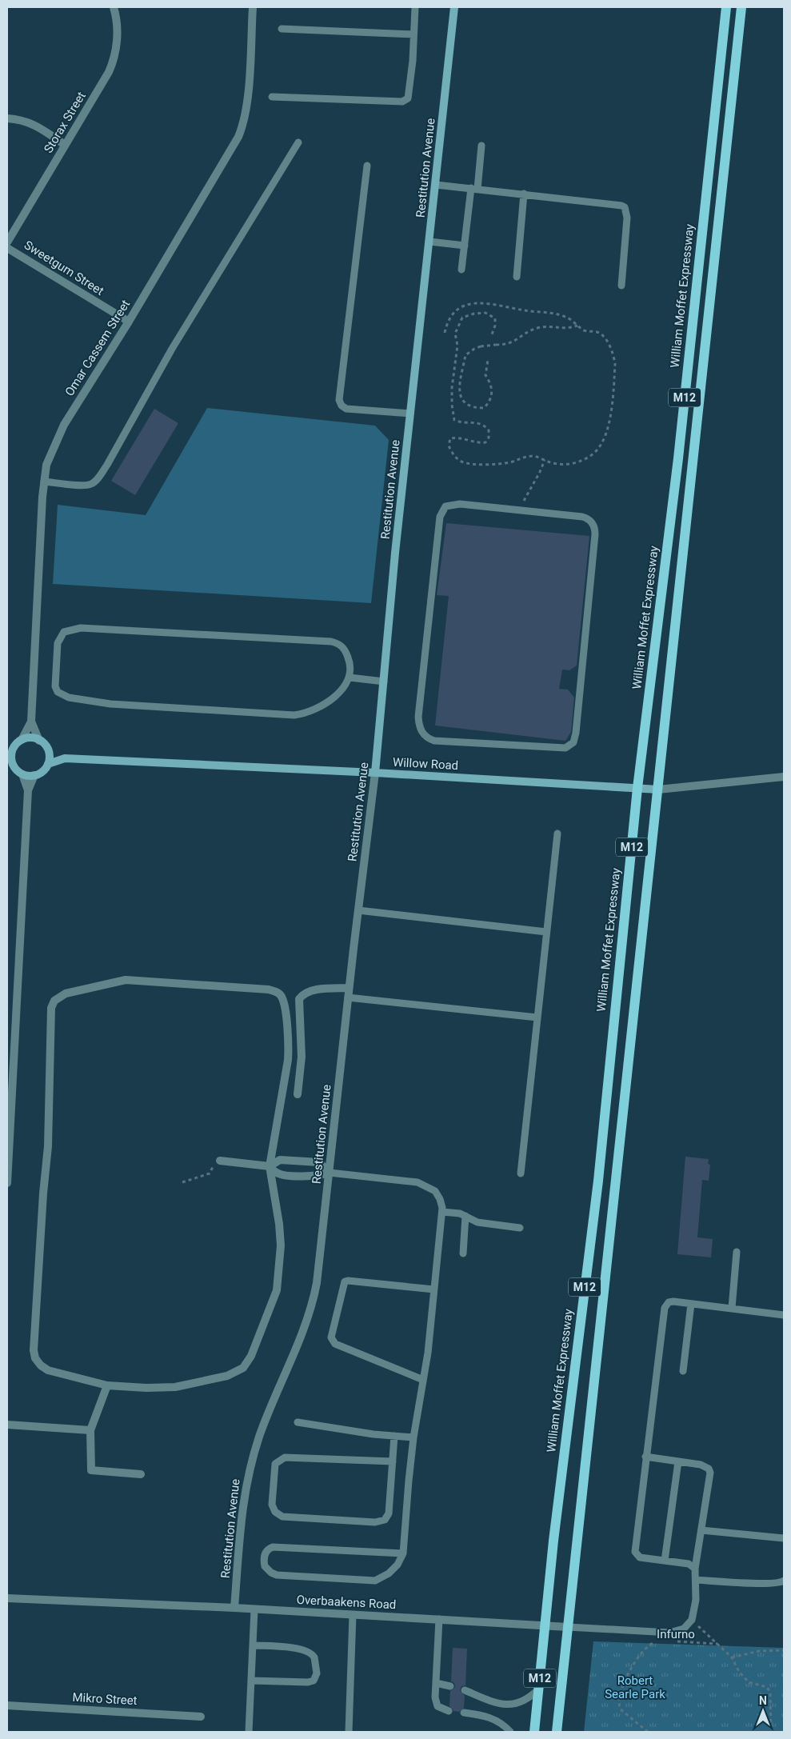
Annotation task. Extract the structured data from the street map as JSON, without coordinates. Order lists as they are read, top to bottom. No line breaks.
{"streets":{"main road":["William Moffet Expressway","M12"],"street":["Storax Street","Restitution Avenue","Sweetgum Street","Omar Cassem Street","Willow Road","Overbaakens Road","Mikro Street"],"path":["Infurno"]},"crossings":[["Restitution Avenue","Willow Road"],["Restitution Avenue","Overbaakens Road"],["Sweetgum Street","Omar Cassem Street"],["William Moffet Expressway","Willow Road"],["William Moffet Expressway","Overbaakens Road"],["Omar Cassem Street","Willow Road"],["M12","Willow Road"],["M12","Overbaakens Road"]],"parks":["Robert Searle Park"],"north":"top"}
